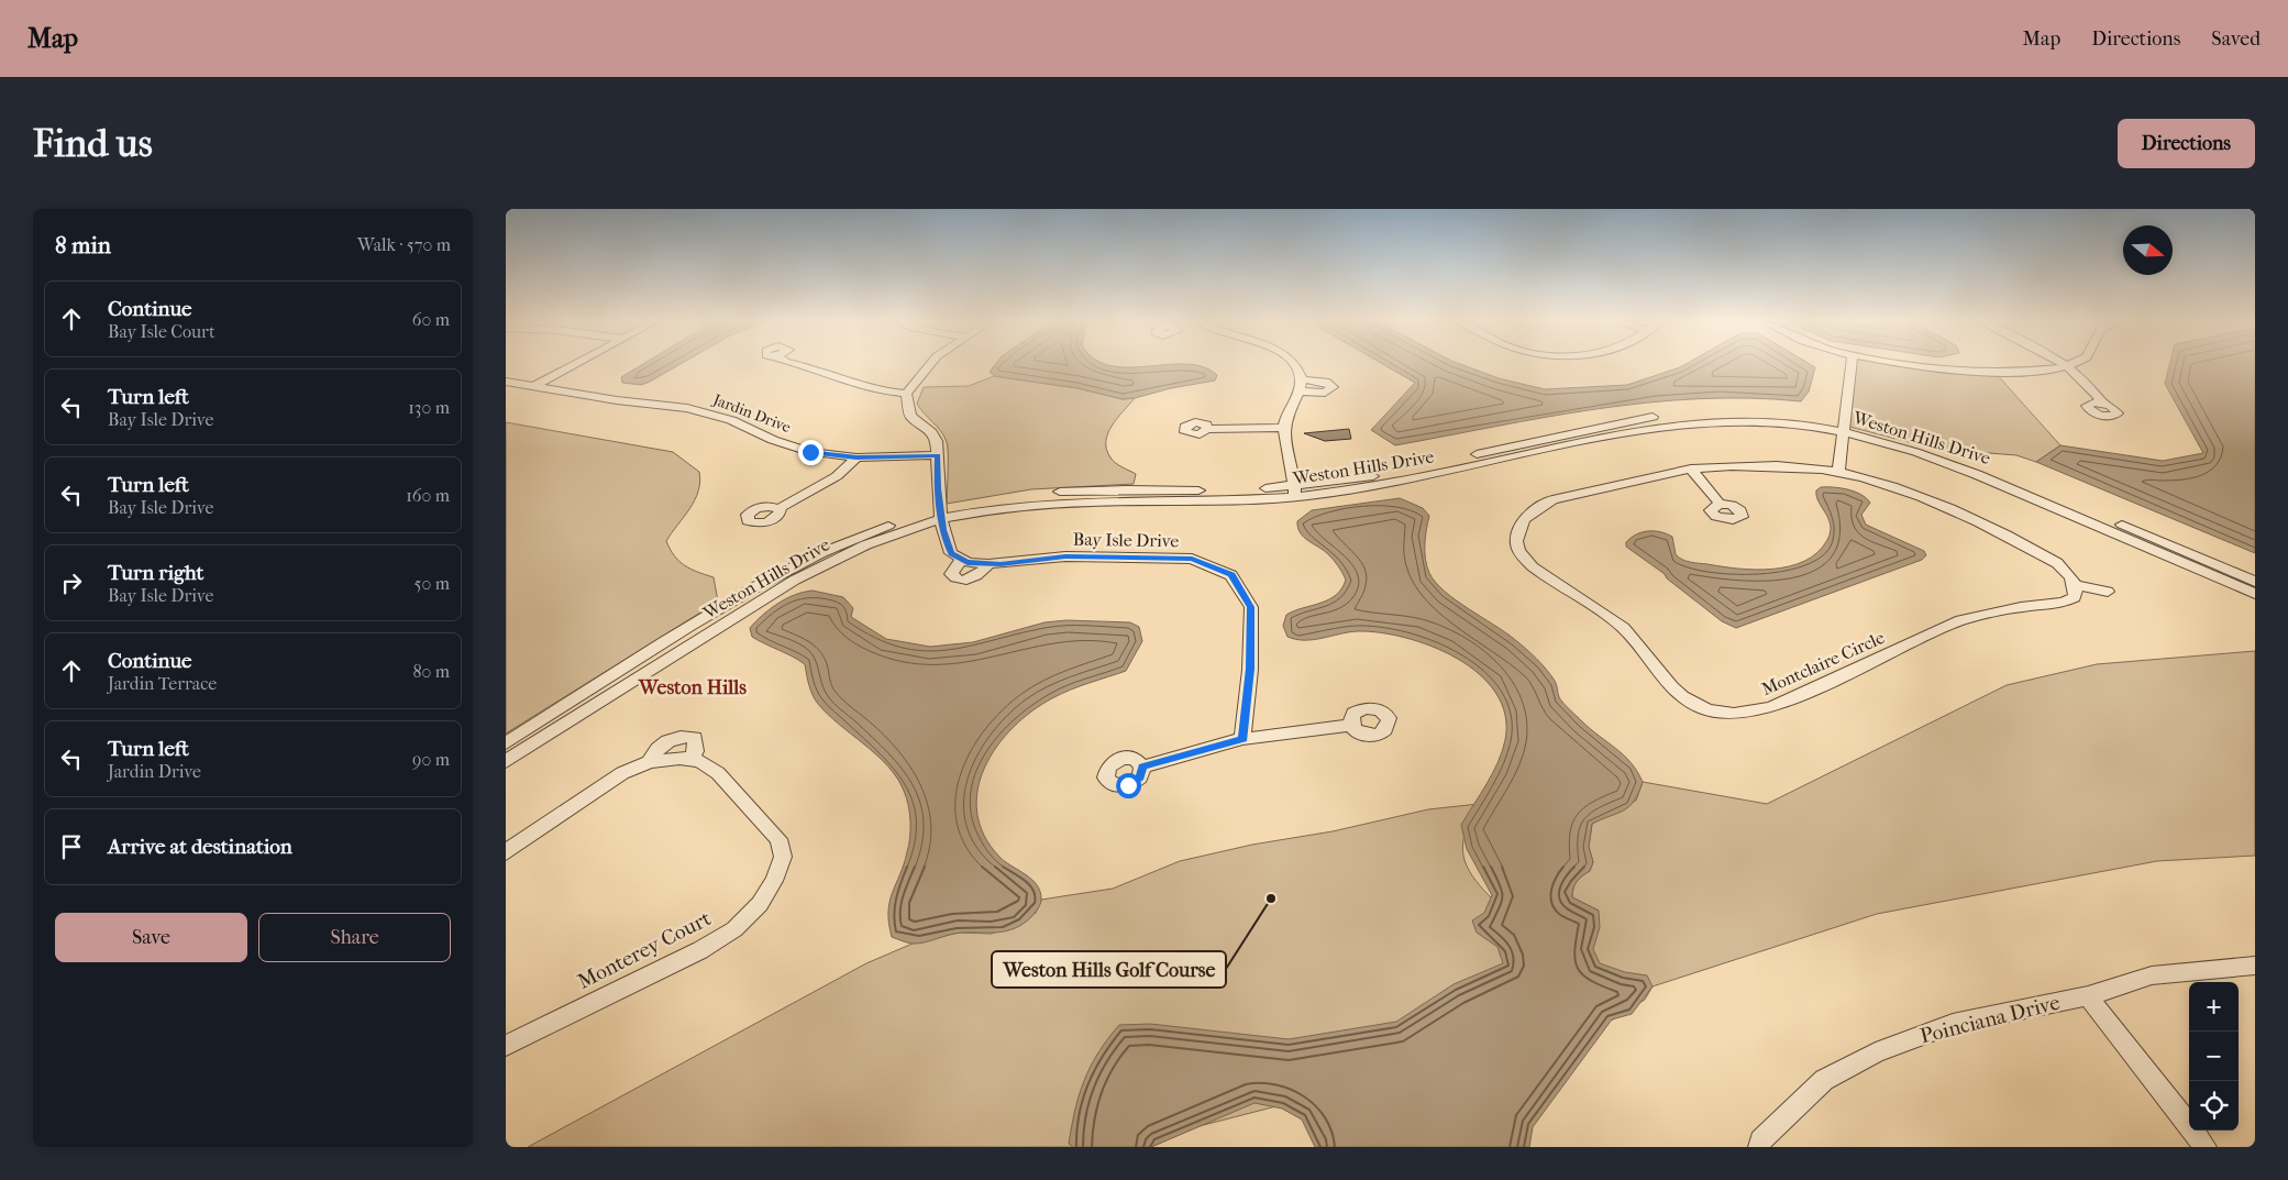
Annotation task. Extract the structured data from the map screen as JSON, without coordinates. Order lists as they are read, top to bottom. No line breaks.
{"streets":{"street":["Jardin Drive","Weston Hills Drive","Bay Isle Drive","Montclaire Circle","Monterey Court","Poinciana Drive"]},"crossings":[["Jardin Drive","Bay Isle Drive"],["Weston Hills Drive","Bay Isle Drive"]],"districts":["Weston Hills"],"places":["Weston Hills Golf Course"],"north":"right","page":{"header":"Map","nav":["Map","Directions","Saved"],"buttons":["Directions",["Save","Share"]],"title":"Find us","heading":["8 min","Walk · 570 m"],"list":[["Continue","Bay Isle Court","60 m"],["Turn left","Bay Isle Drive","130 m"],["Turn left","Bay Isle Drive","160 m"],["Turn right","Bay Isle Drive","50 m"],["Continue","Jardin Terrace","80 m"],["Turn left","Jardin Drive","90 m"],"Arrive at destination"],"map_buttons":["+","−"]}}
